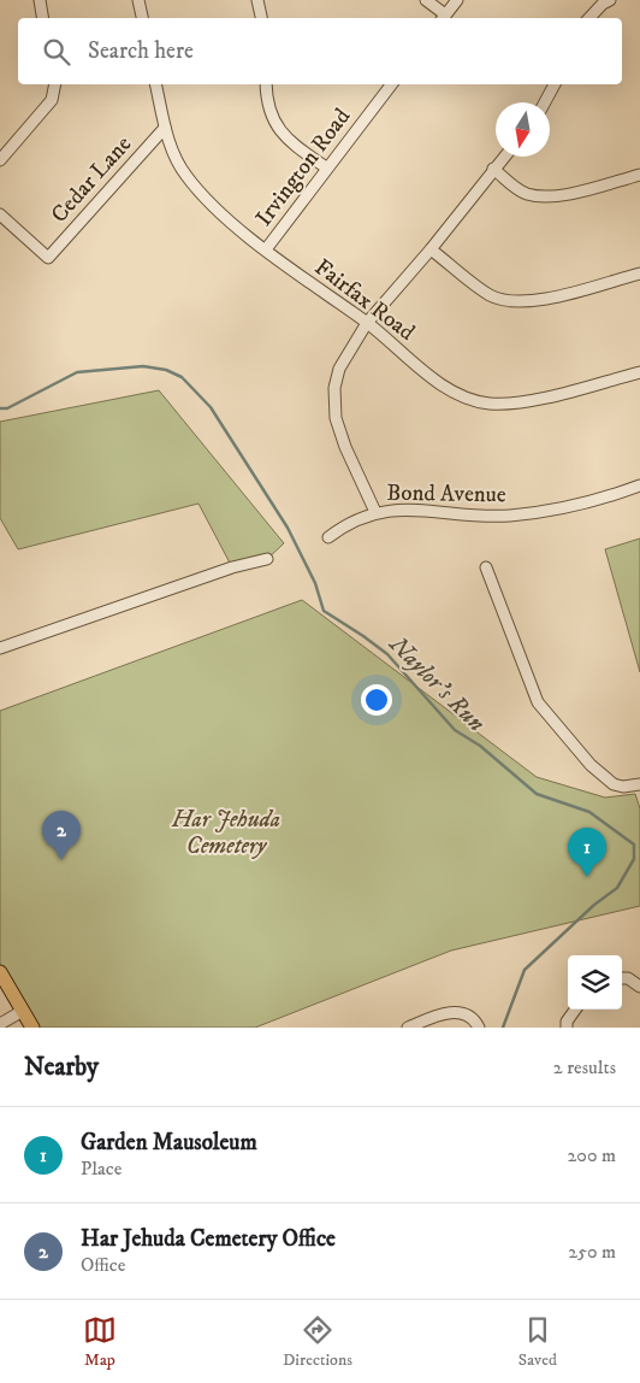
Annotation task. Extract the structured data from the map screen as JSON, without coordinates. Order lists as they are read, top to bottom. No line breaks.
{"streets":{"street":["Irvington Road","Cedar Lane","Fairfax Road","Bond Avenue"]},"crossings":[["Irvington Road","Fairfax Road"],["Cedar Lane","Fairfax Road"]],"water":["Naylor's Run"],"parks":["Har Jehuda Cemetery"],"north":"bottom","page":{"search":"Search here","pins":["2","1"],"heading":["Nearby","2 results"],"list":[{"mark":"1","name":"Garden Mausoleum","note":"Place","value":"200 m"},{"mark":"2","name":"Har Jehuda Cemetery Office","note":"Office","value":"250 m"}],"nav":["Map","Directions","Saved"]}}
